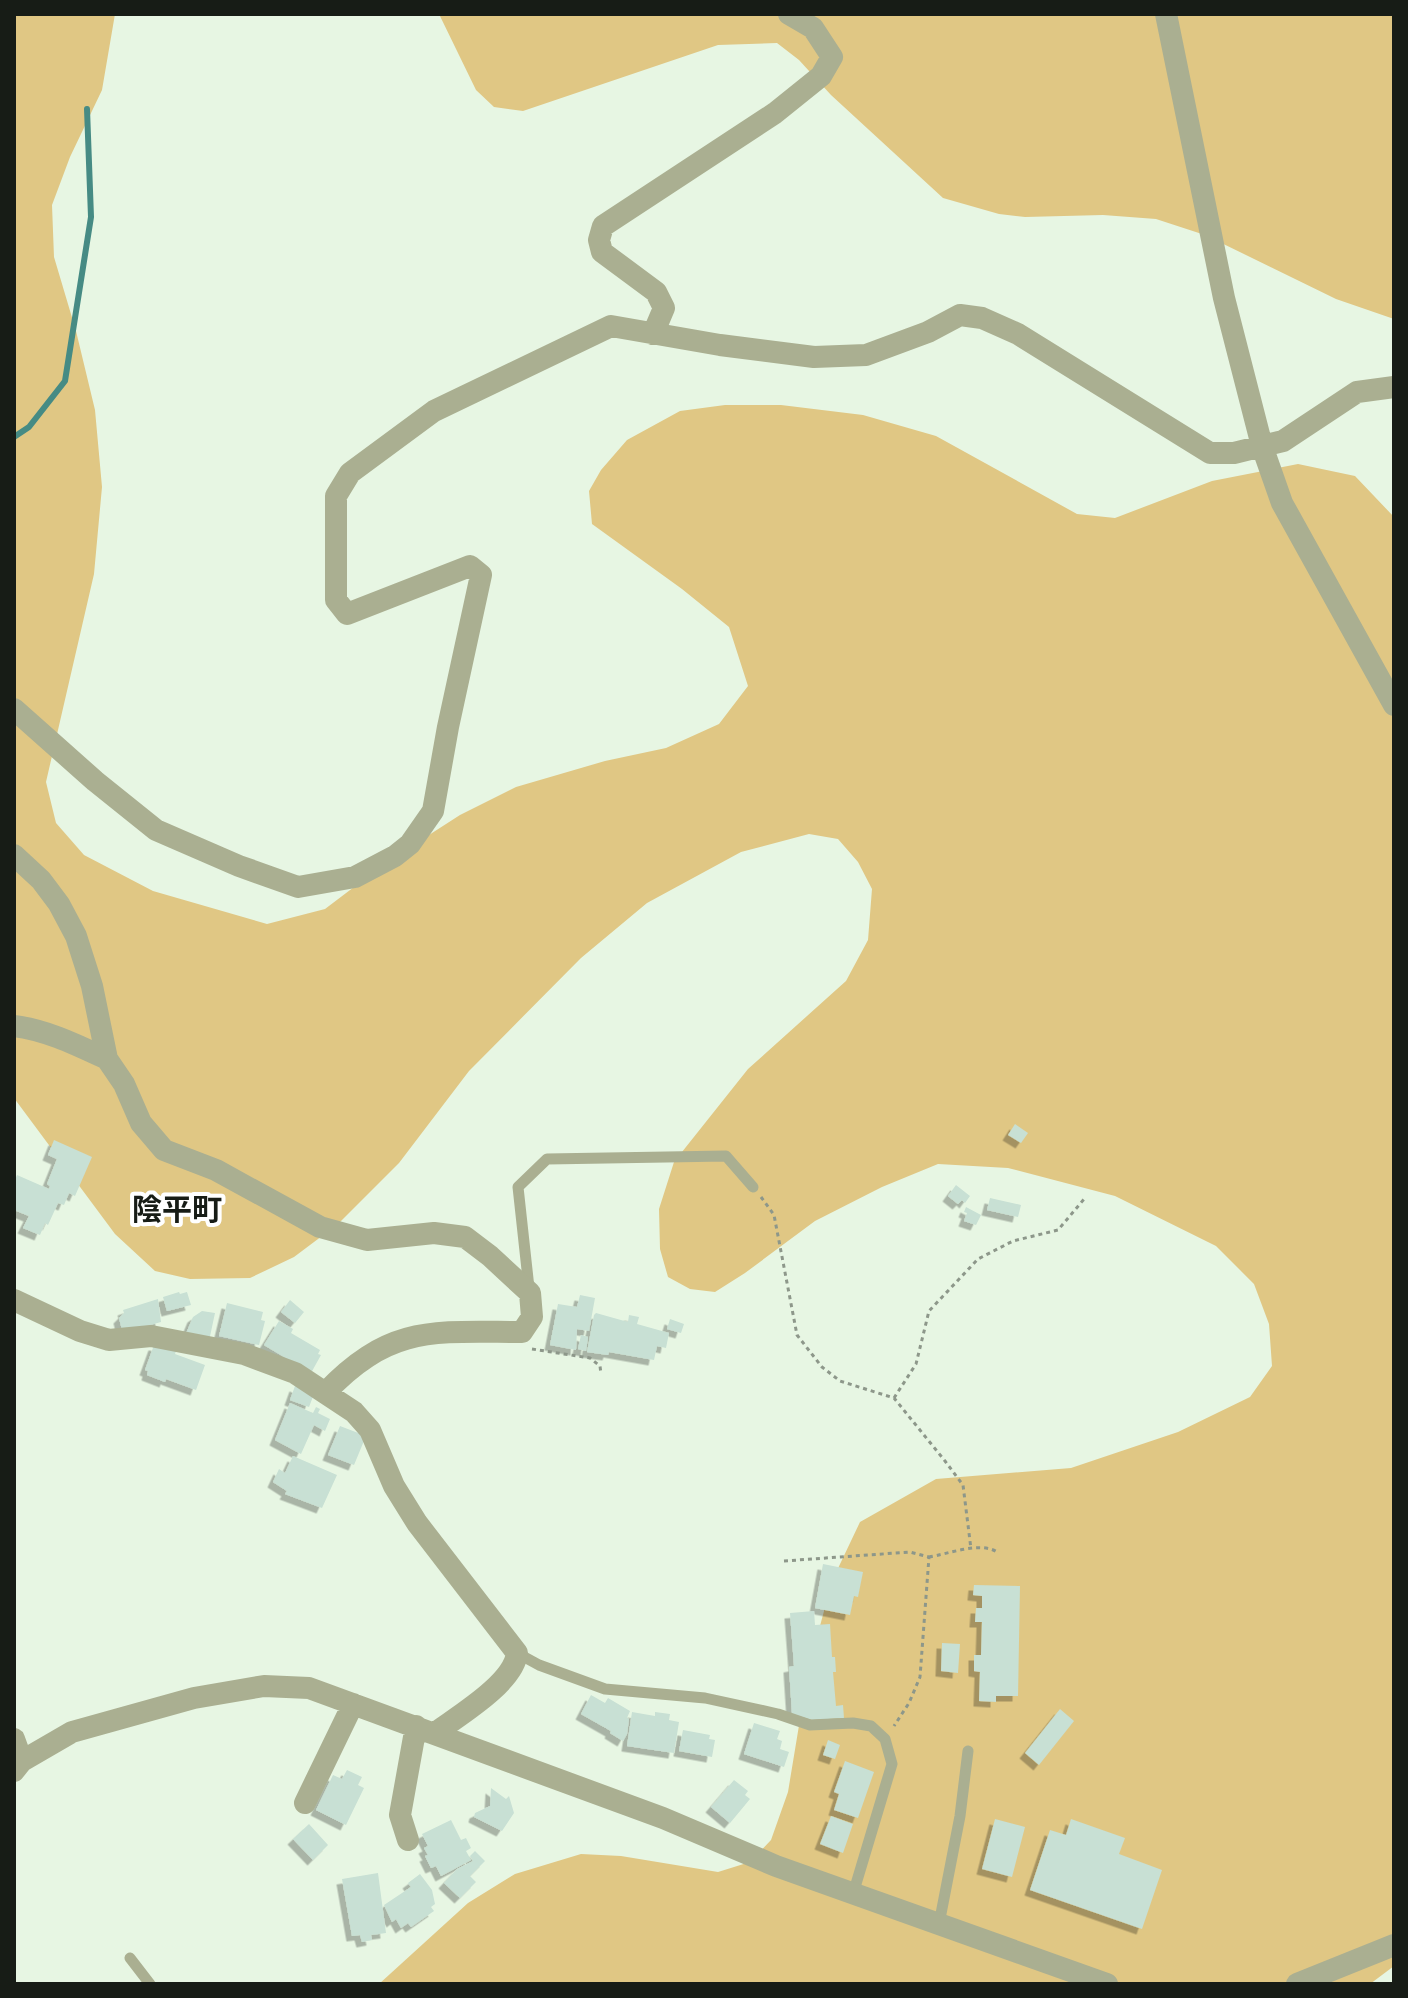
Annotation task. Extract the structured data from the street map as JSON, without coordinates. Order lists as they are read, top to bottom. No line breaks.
{"districts":["陰平町"]}
